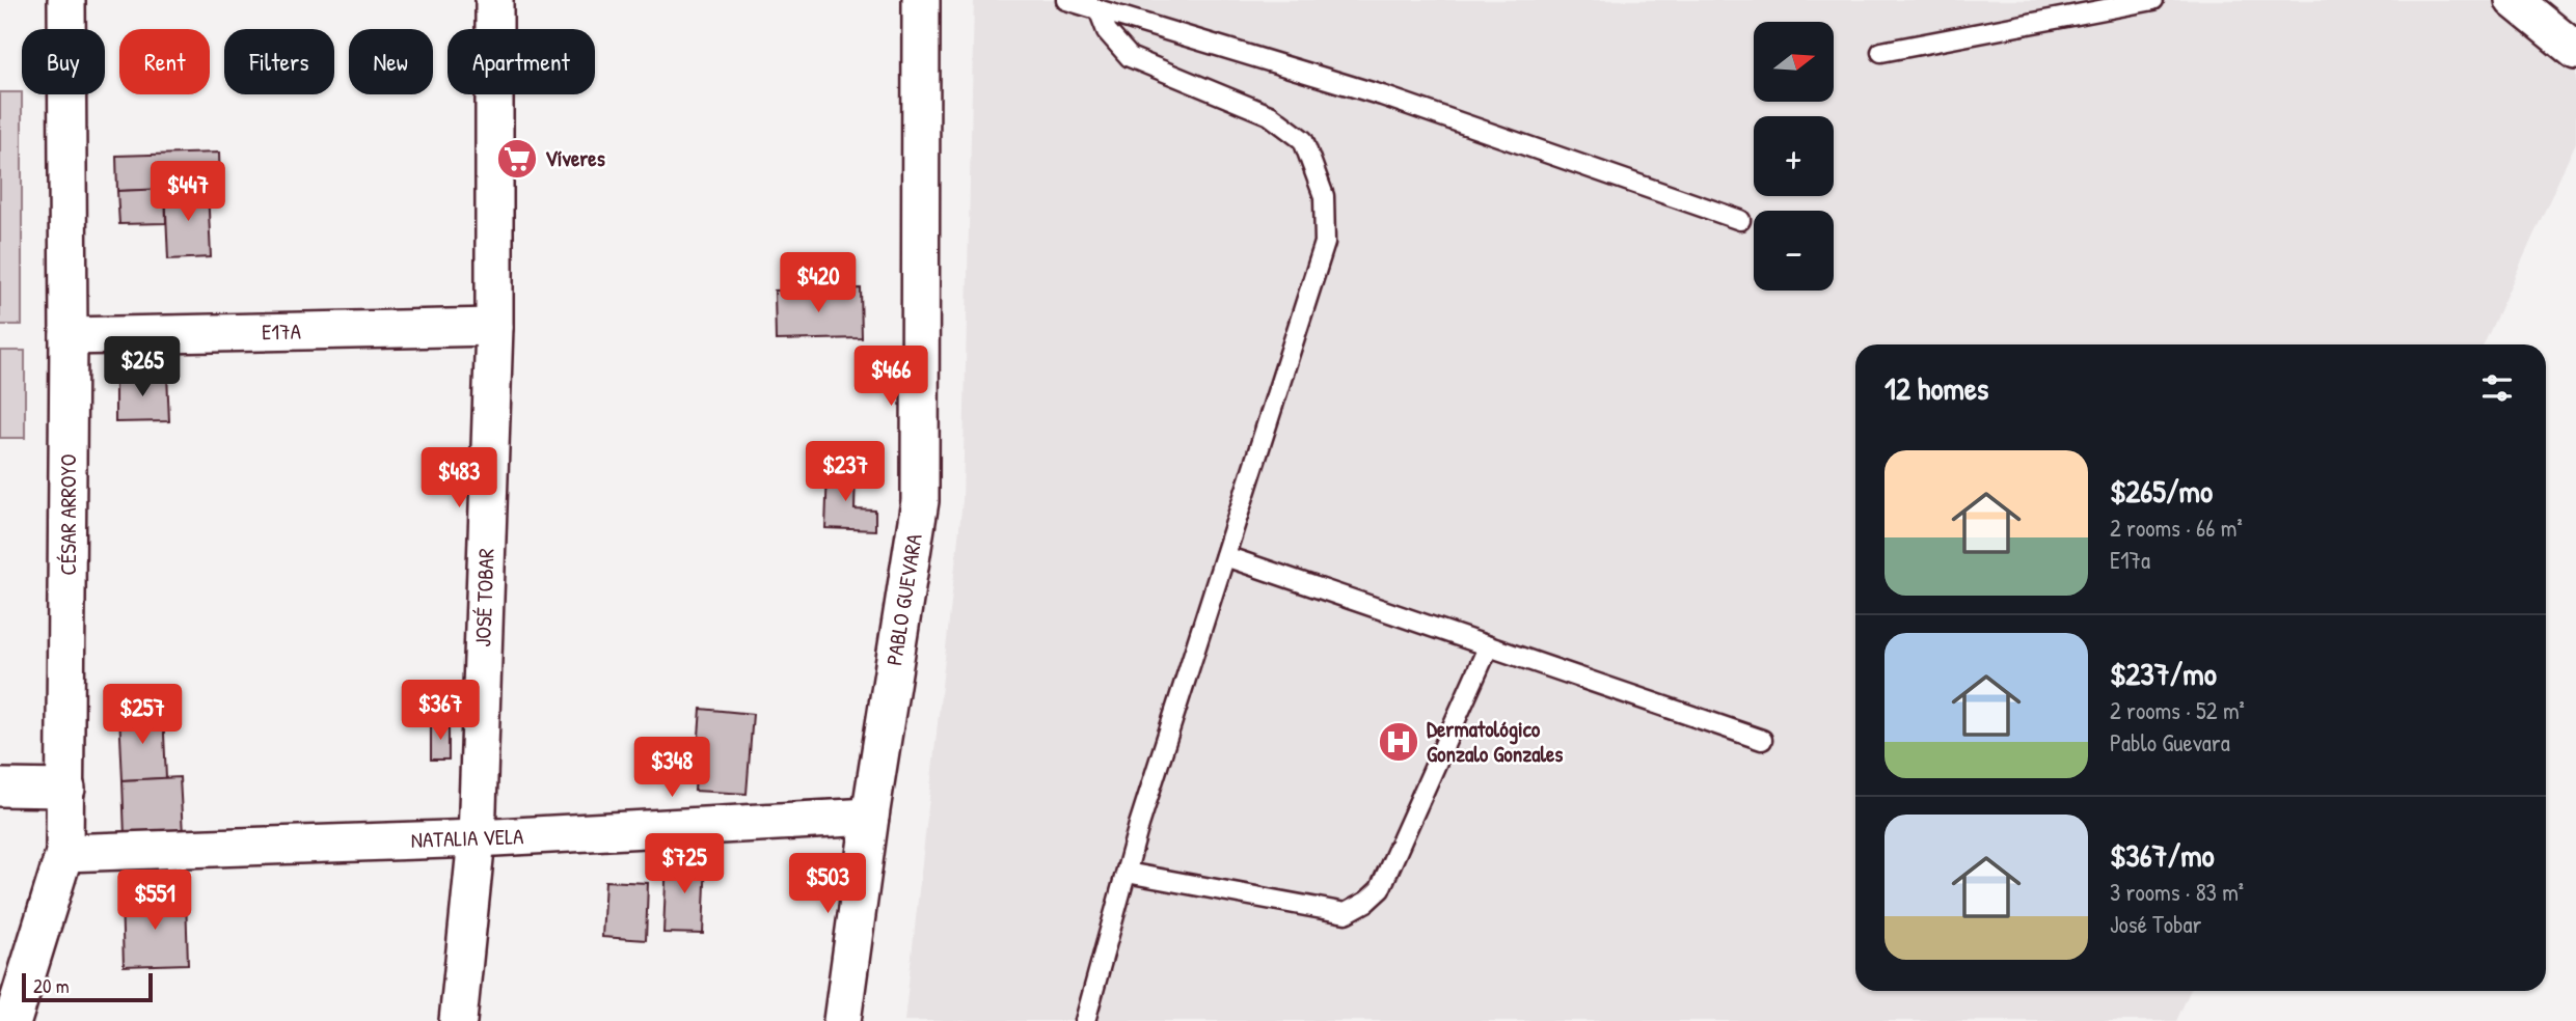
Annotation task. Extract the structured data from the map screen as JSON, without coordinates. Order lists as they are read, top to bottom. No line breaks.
{"streets":{"street":["E17A","CÉSAR ARROYO","JOSÉ TOBAR","PABLO GUEVARA","NATALIA VELA"]},"crossings":[["E17A","CÉSAR ARROYO"],["E17A","JOSÉ TOBAR"],["CÉSAR ARROYO","NATALIA VELA"],["JOSÉ TOBAR","NATALIA VELA"],["PABLO GUEVARA","NATALIA VELA"]],"places":{"supermarket":["Víveres"],"hospital":["Dermatológico Gonzalo Gonzales"]},"scale_bar":"20 m","north":"right","page":{"map_buttons":["+","−"],"chip":["Buy","Rent","Filters","New","Apartment"],"price":["$447","$420","$265","$466","$237","$483","$367","$257","$348","$725","$503","$551"],"heading":"12 homes","list":[{"name":"$265/mo","note":"2 rooms · 66 m² · E17a"},{"name":"$237/mo","note":"2 rooms · 52 m² · Pablo Guevara"},{"name":"$367/mo","note":"3 rooms · 83 m² · José Tobar"}],"scale":"20 m"}}
